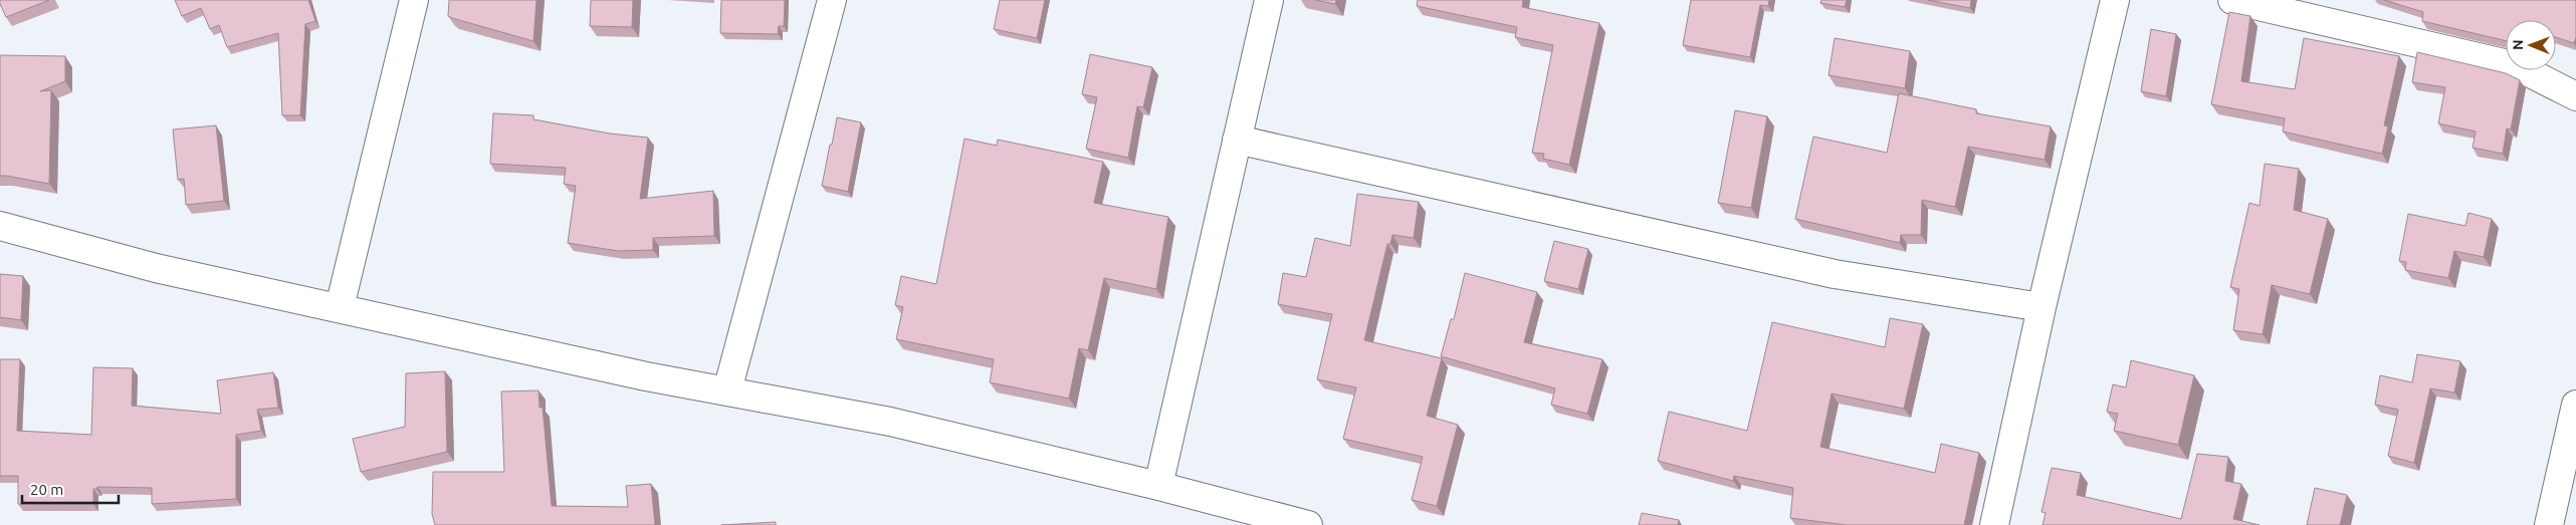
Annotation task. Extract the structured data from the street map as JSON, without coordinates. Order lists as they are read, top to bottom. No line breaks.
{"scale_bar":"20 m","north":"left"}
